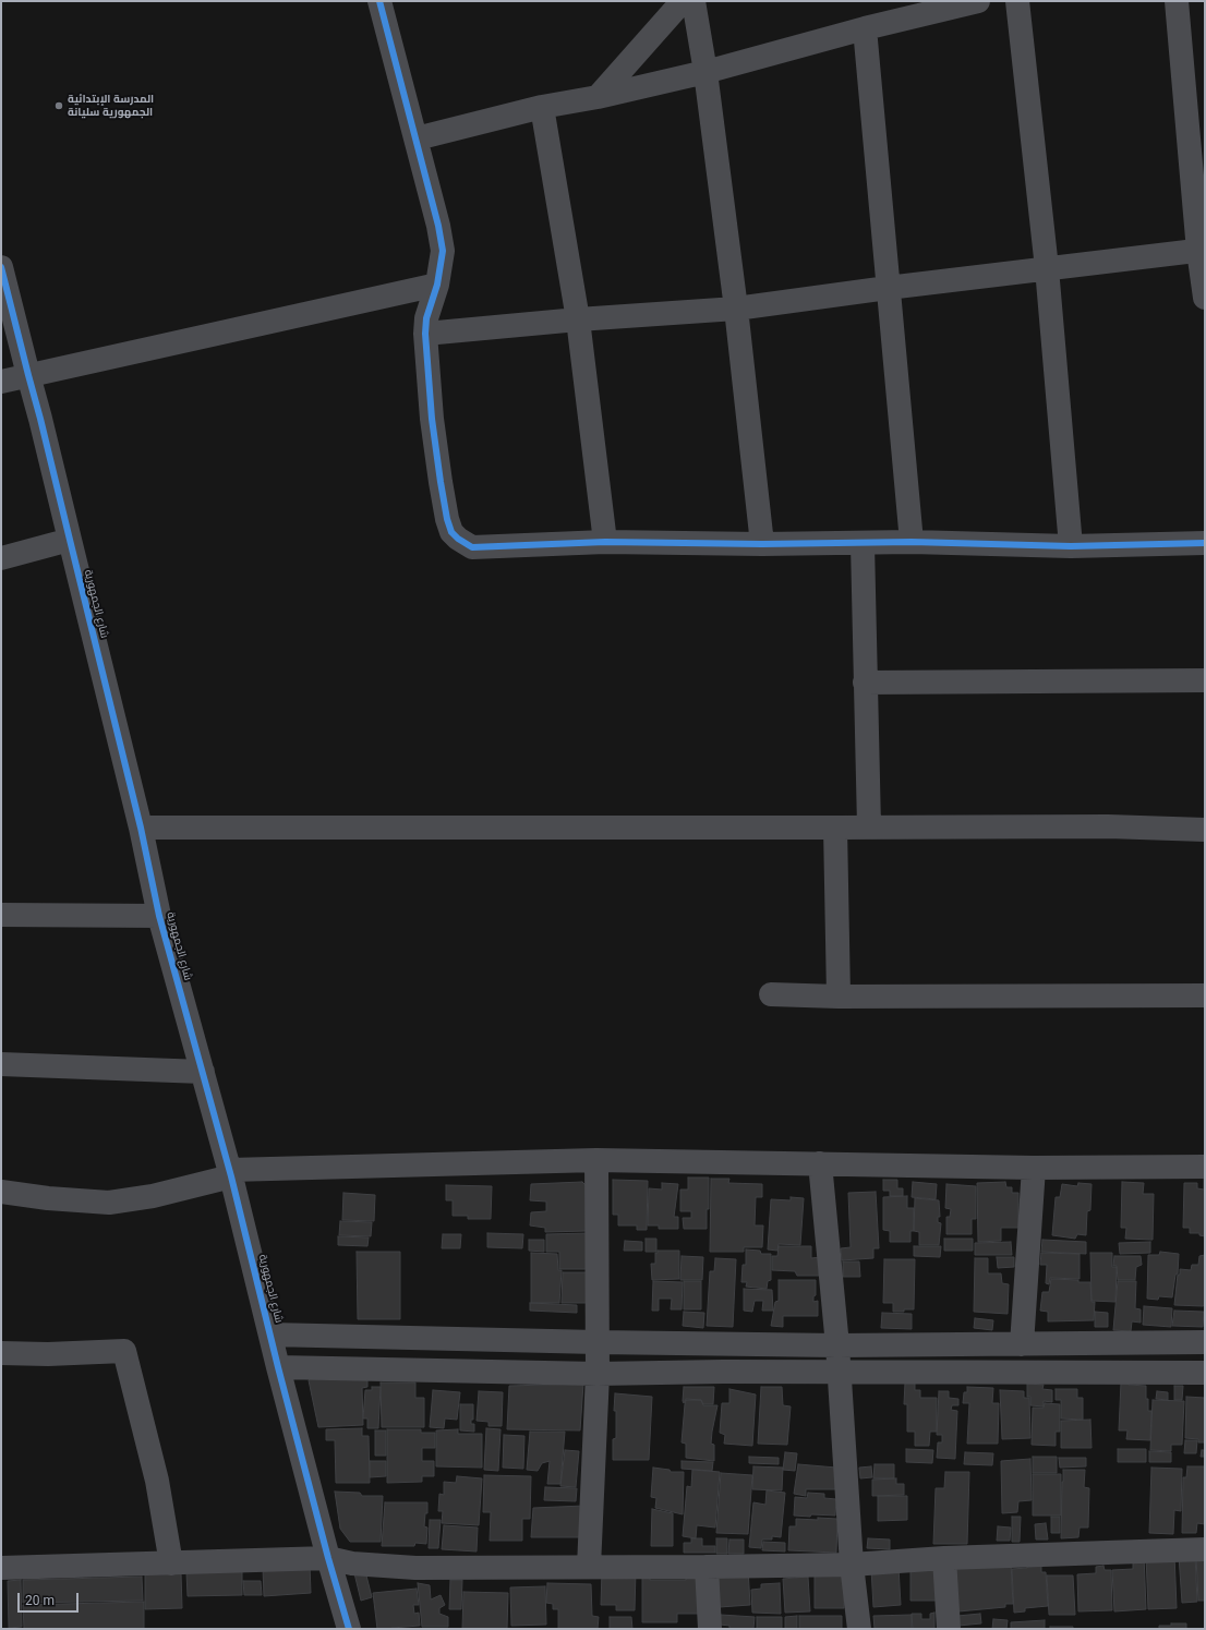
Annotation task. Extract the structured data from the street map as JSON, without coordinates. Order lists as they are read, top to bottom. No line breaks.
{"streets":{"street":["شارع الجمهورية"]},"places":["المدرسة الإبتدائية الجمهورية سليانة"],"scale_bar":"20 m"}
